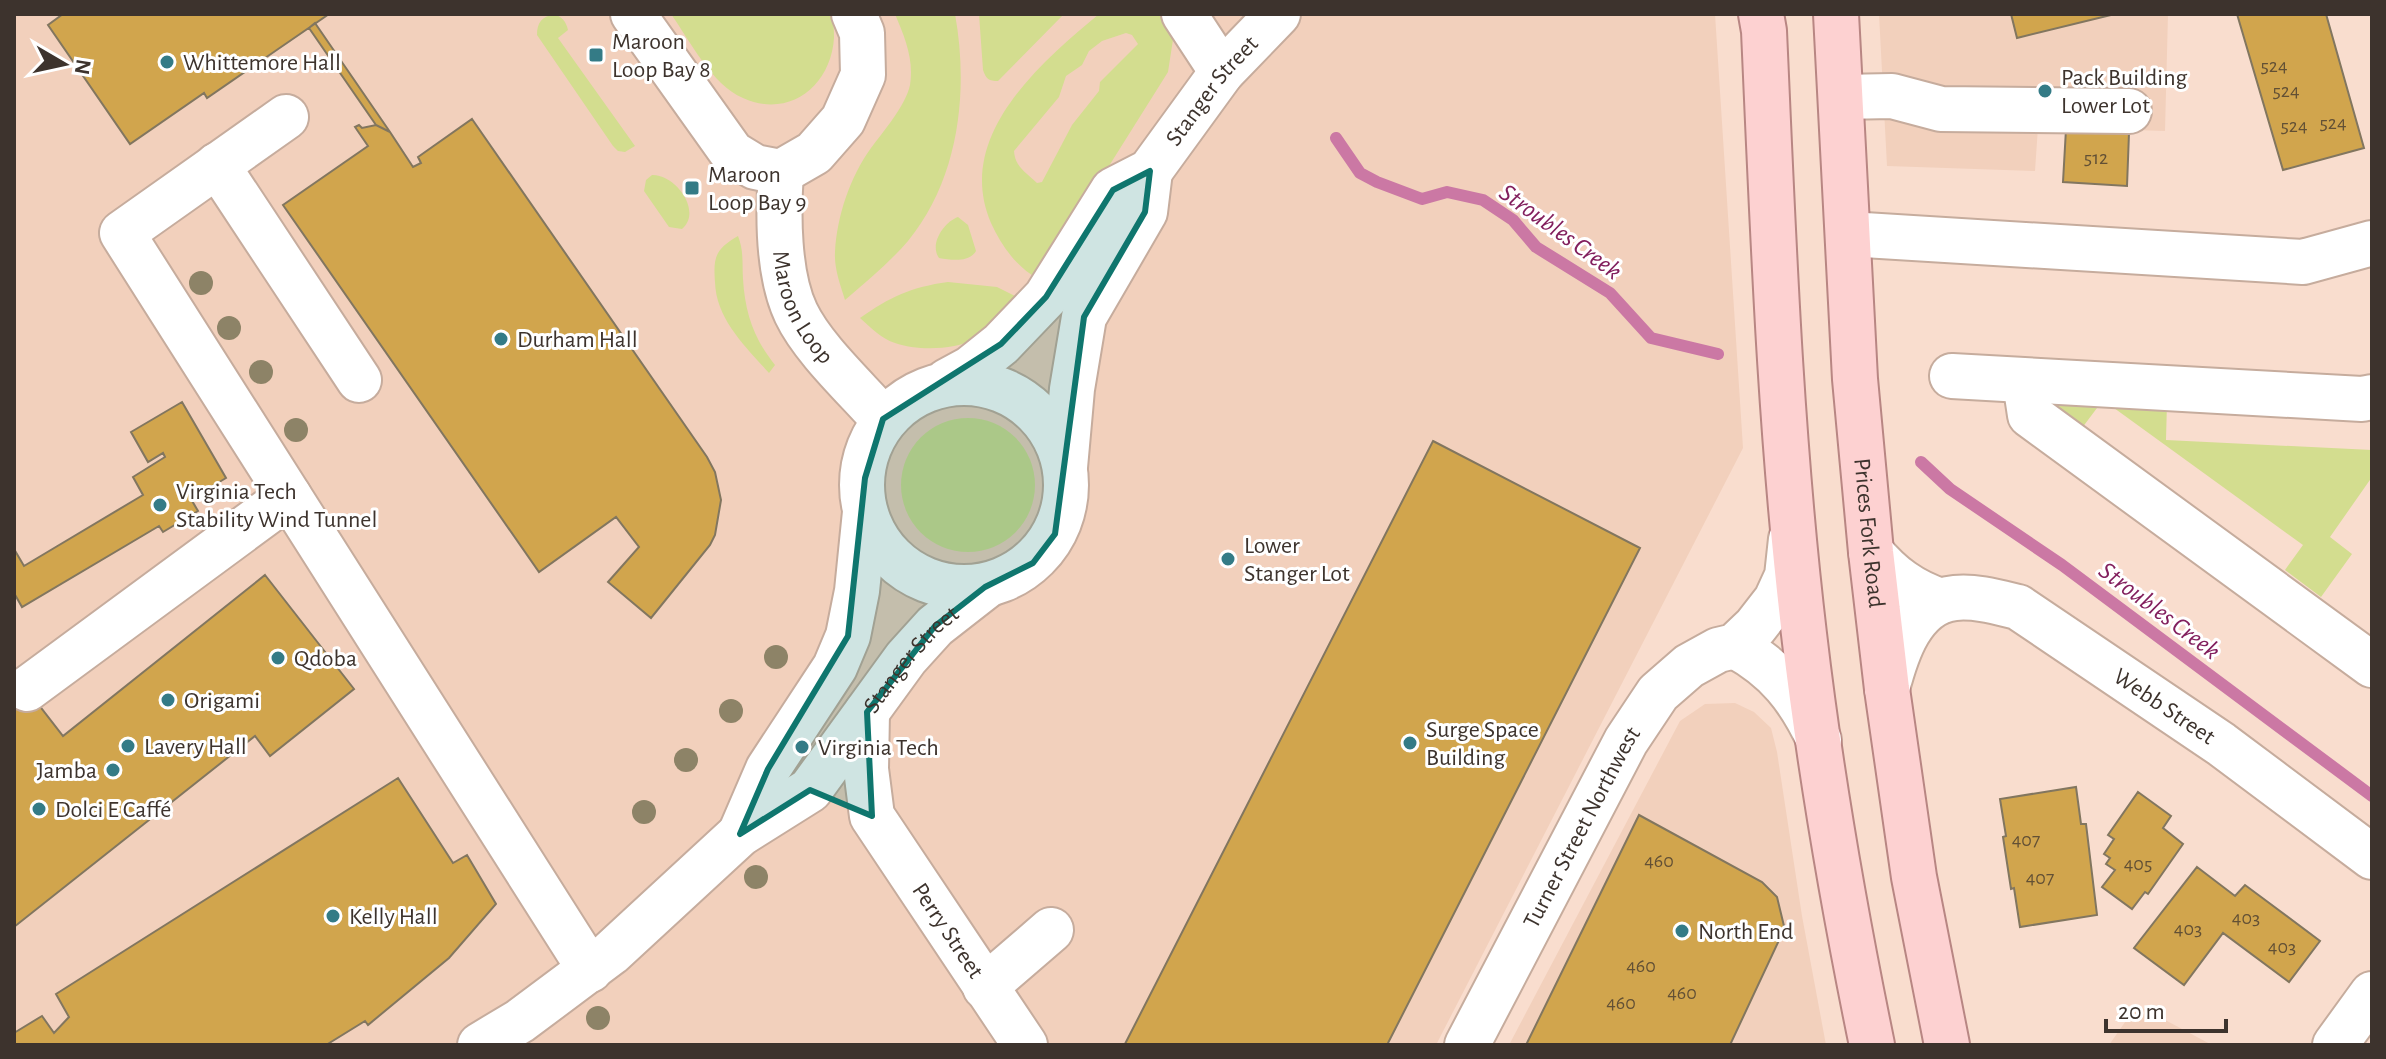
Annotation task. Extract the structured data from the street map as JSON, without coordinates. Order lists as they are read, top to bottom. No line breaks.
{"streets":{"main road":["Prices Fork Road"],"street":["Stanger Street","Maroon Loop","Webb Street","Turner Street Northwest","Perry Street"]},"crossings":[["Stanger Street","Maroon Loop"],["Stanger Street","Perry Street"],["Prices Fork Road","Webb Street"]],"water":["Stroubles Creek"],"places":{"transit":["Maroon Loop Bay 8","Maroon Loop Bay 9"],"other":["Whittemore Hall","Pack Building Lower Lot","Durham Hall","Virginia Tech Stability Wind Tunnel","Lower Stanger Lot","Qdoba","Origami","Surge Space Building","Lavery Hall","Virginia Tech","Jamba","Dolci E Caffé","Kelly Hall","North End"]},"house_numbers":["524","524","524","524","512","407","460","405","407","403","403","403","460","460","460"],"scale_bar":"20 m","north":"right"}
